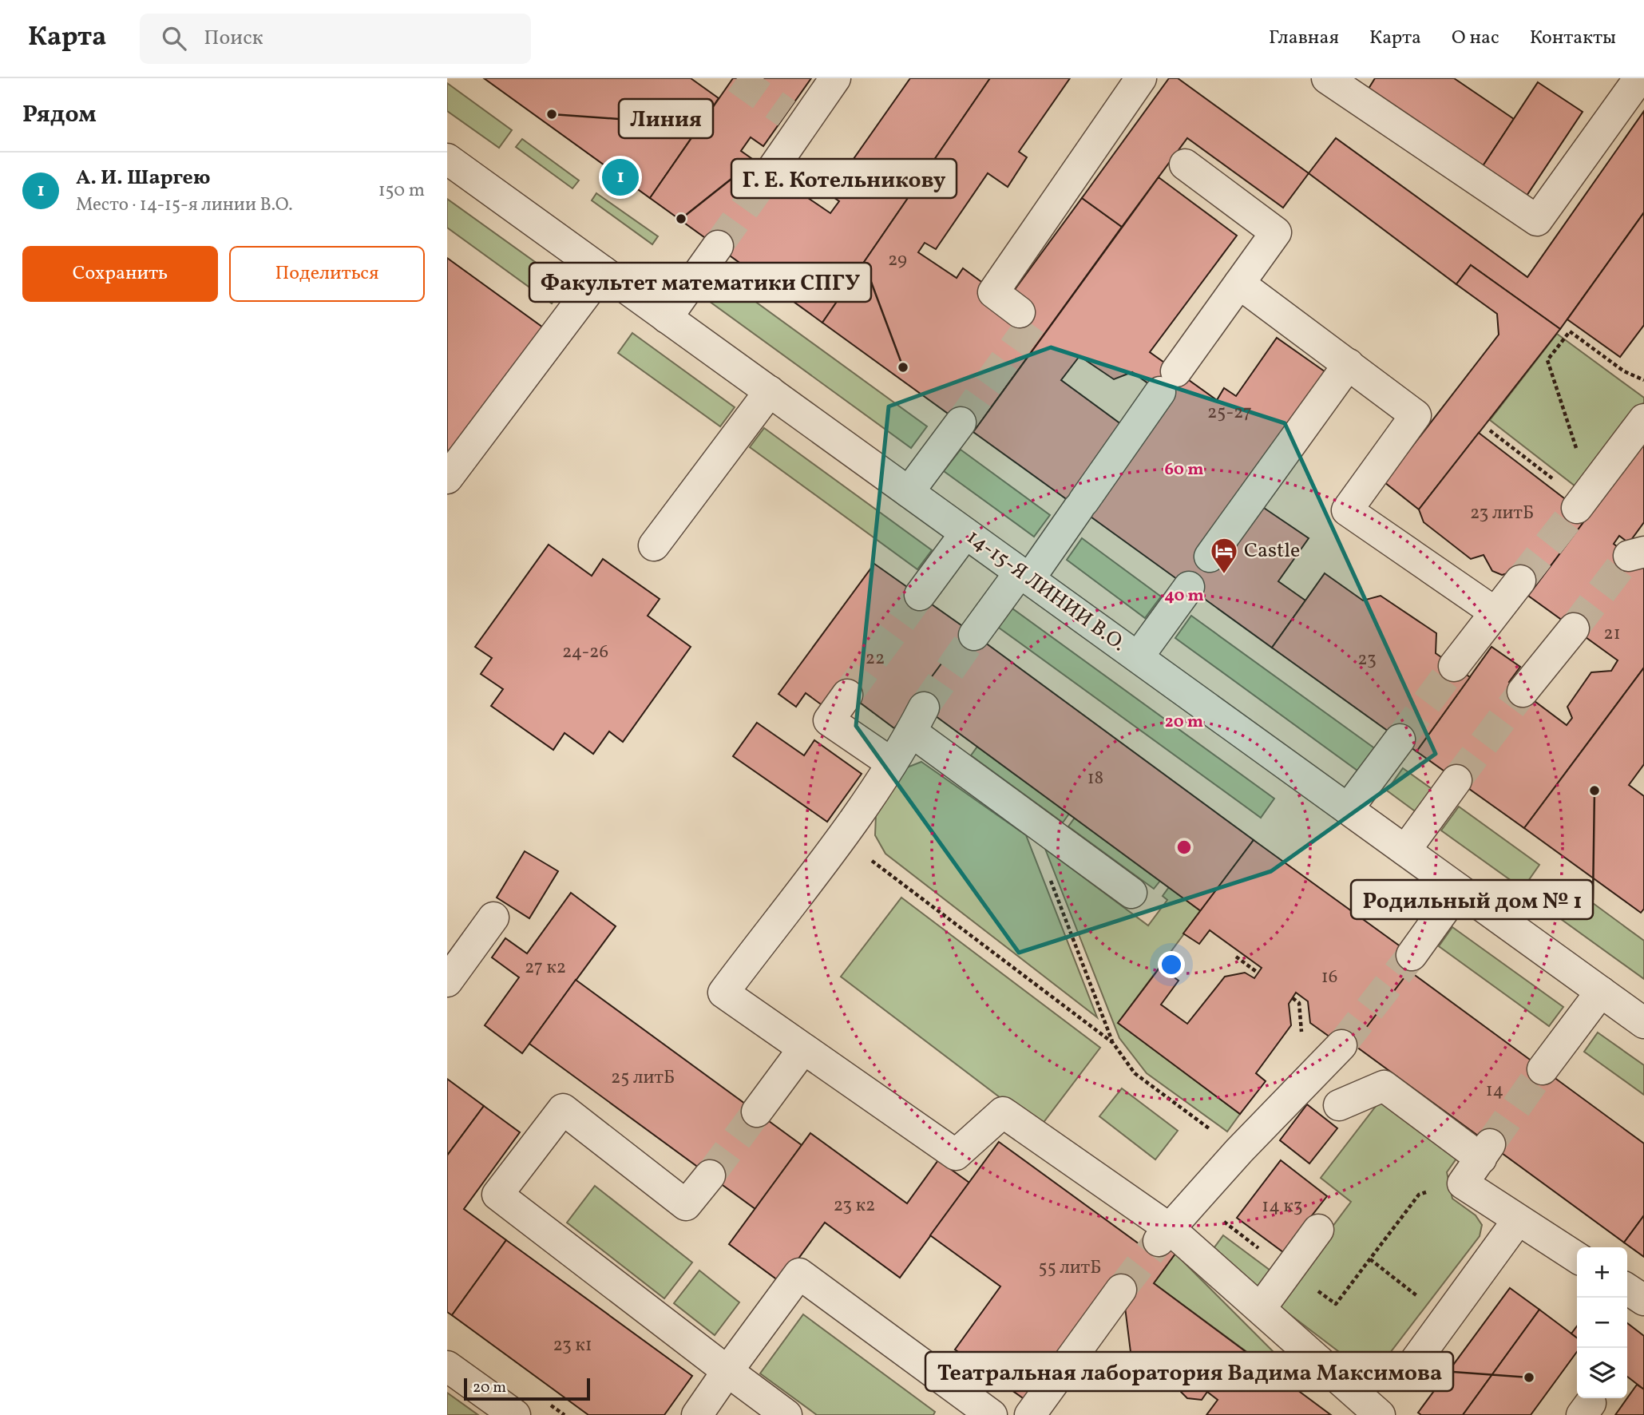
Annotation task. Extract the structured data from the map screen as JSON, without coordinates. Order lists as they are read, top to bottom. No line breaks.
{"streets":{"street":["14-15-Я ЛИНИИ В.О."]},"places":{"other":["Линия","Г. Е. Котельникову","Факультет математики СПГУ","Родильный дом № 1","Театральная лаборатория Вадима Максимова"],"hotel":["Castle"]},"house_numbers":["29","25-27","23 литБ","21","24-26","22","23","18","27 к2","16","25 литБ","14","23 к2","14 к3","55 литБ","23 к1"],"scale_bar":"20 m","page":{"header":"Карта","search":"Поиск","nav":["Главная","Карта","О нас","Контакты"],"heading":"Рядом","list":[{"mark":"1","name":"А. И. Шаргею","note":"Место · 14-15-я линии В.О.","value":"150 m"}],"pins":"1","buttons":["Сохранить","Поделиться"],"map_buttons":["+","−"],"scale":"20 m"},"rings":["60 m","40 m","20 m"]}
